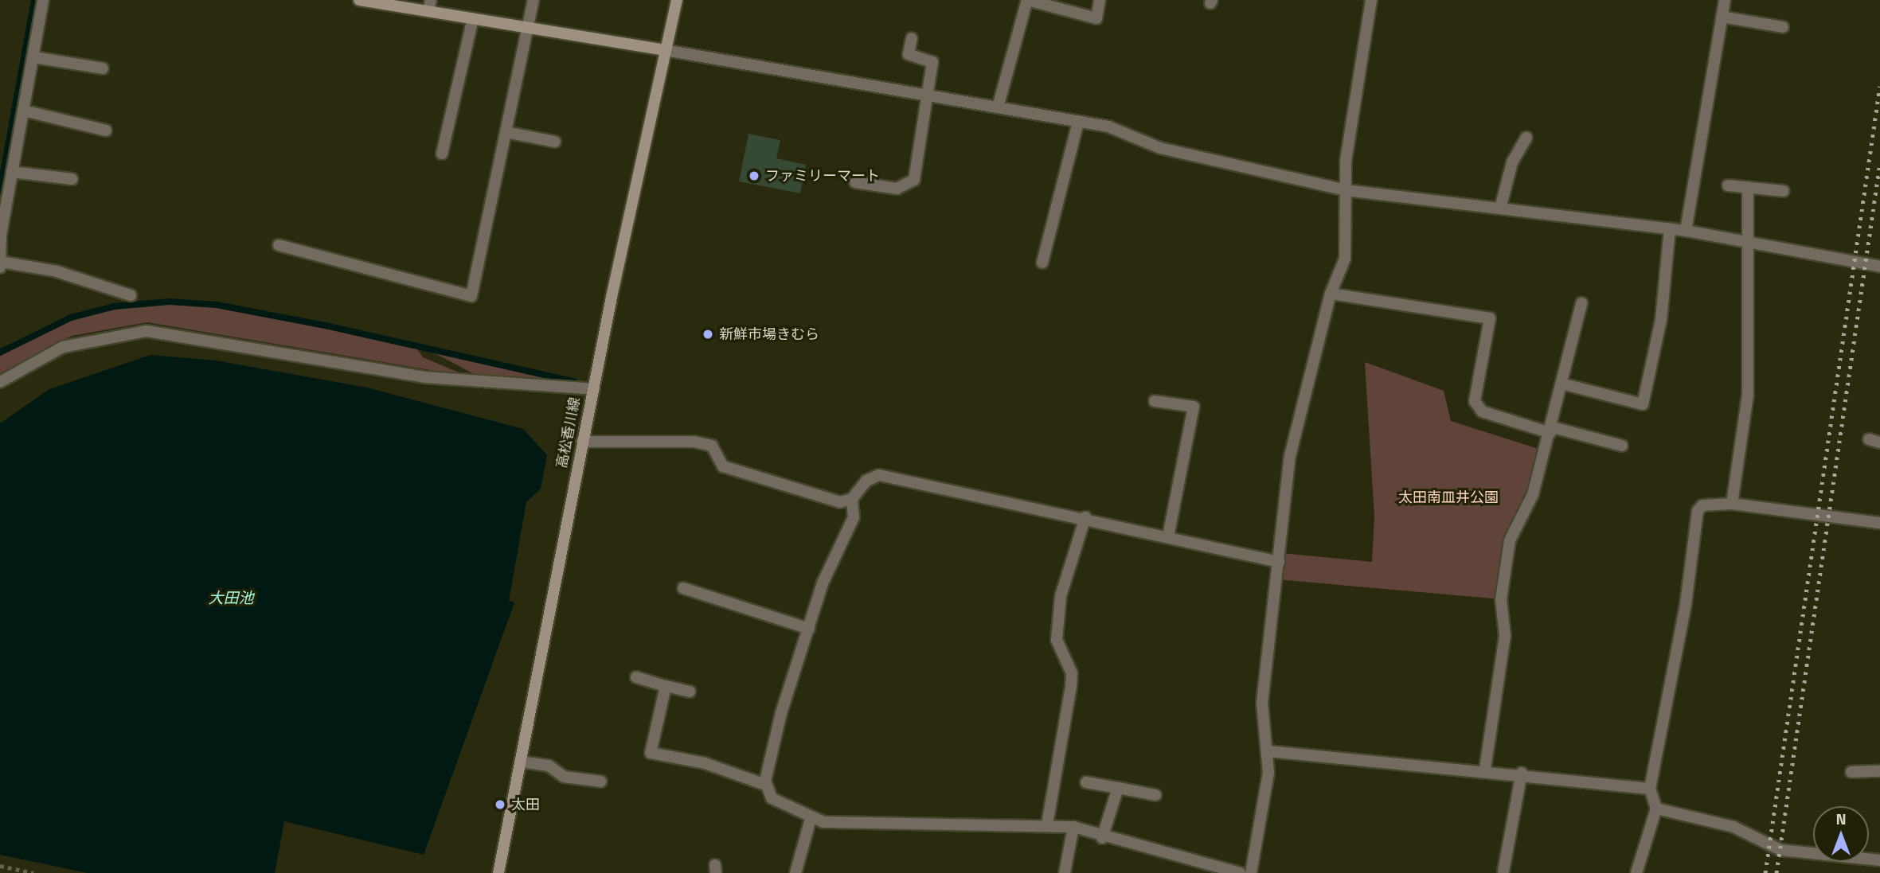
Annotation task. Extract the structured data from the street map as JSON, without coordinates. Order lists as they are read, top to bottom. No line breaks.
{"streets":{"main road":["高松香川線"]},"water":["大田池"],"parks":["太田南皿井公園"],"places":["ファミリーマート","新鮮市場きむら","太田"],"north":"top"}
